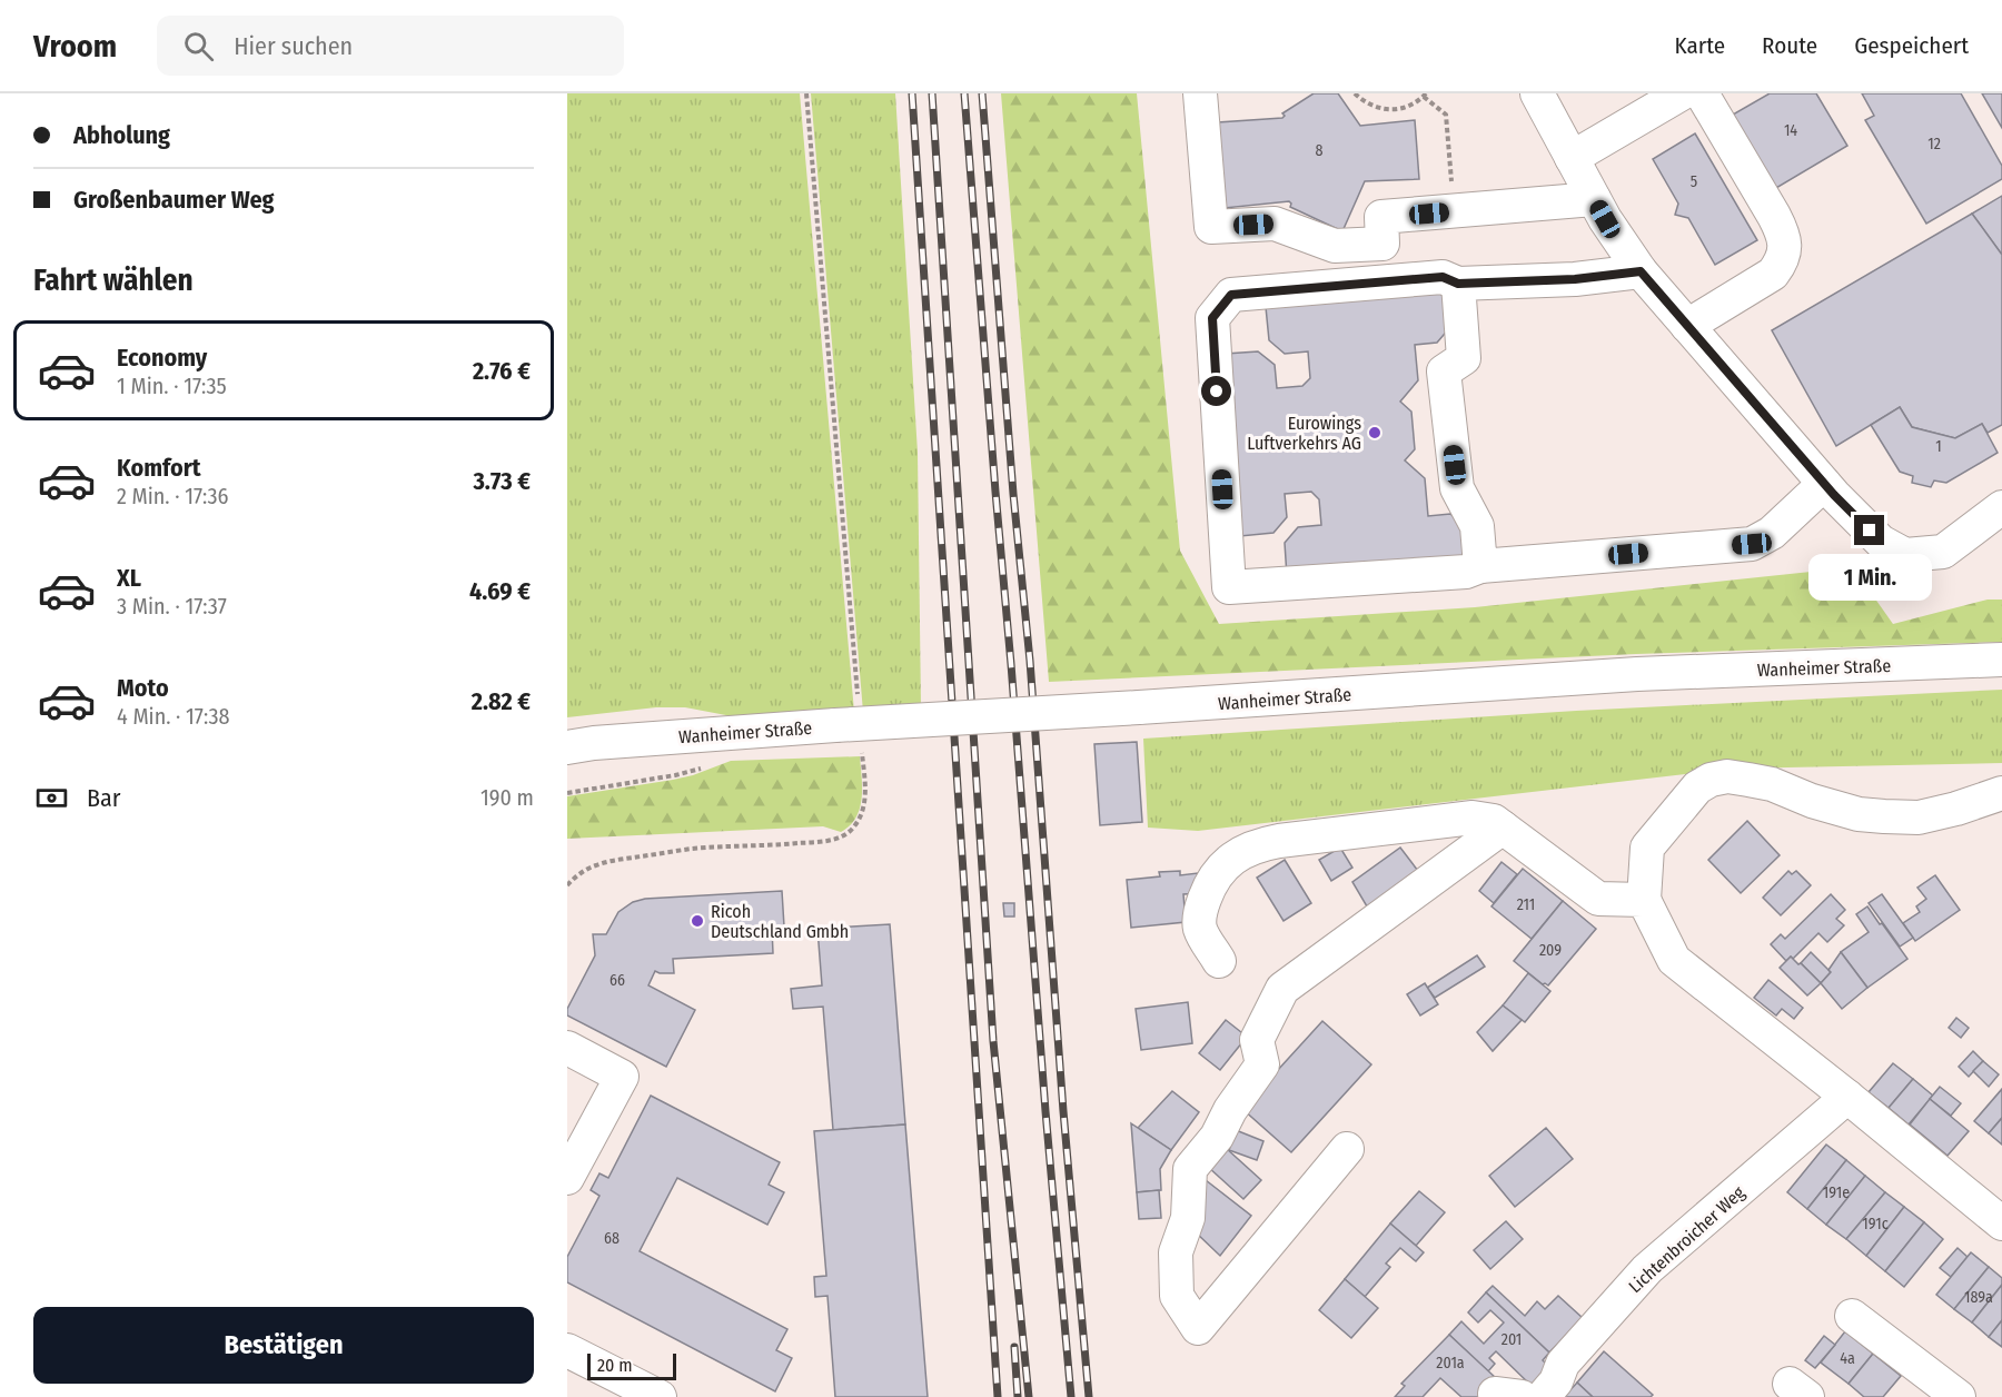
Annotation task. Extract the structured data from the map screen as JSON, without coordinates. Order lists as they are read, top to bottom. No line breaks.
{"streets":{"street":["Wanheimer Straße","Lichtenbroicher Weg"]},"places":["Eurowings Luftverkehrs AG","Ricoh Deutschland Gmbh"],"house_numbers":["14","12","8","5","1","211","209","66","191e","191c","68","189a","201","4a","201a"],"scale_bar":"20 m","page":{"header":"Vroom","search":"Hier suchen","nav":["Karte","Route","Gespeichert"],"banner":["Abholung","Großenbaumer Weg"],"heading":"Fahrt wählen","list":[{"name":"Economy","note":"1 Min. · 17:35","value":"2.76 €"},{"name":"Komfort","note":"2 Min. · 17:36","value":"3.73 €"},{"name":"XL","note":"3 Min. · 17:37","value":"4.69 €"},{"name":"Moto","note":"4 Min. · 17:38","value":"2.82 €"}],"bubble":"1 Min.","pay":["Bar","190 m"],"buttons":"Bestätigen","scale":"20 m"}}
